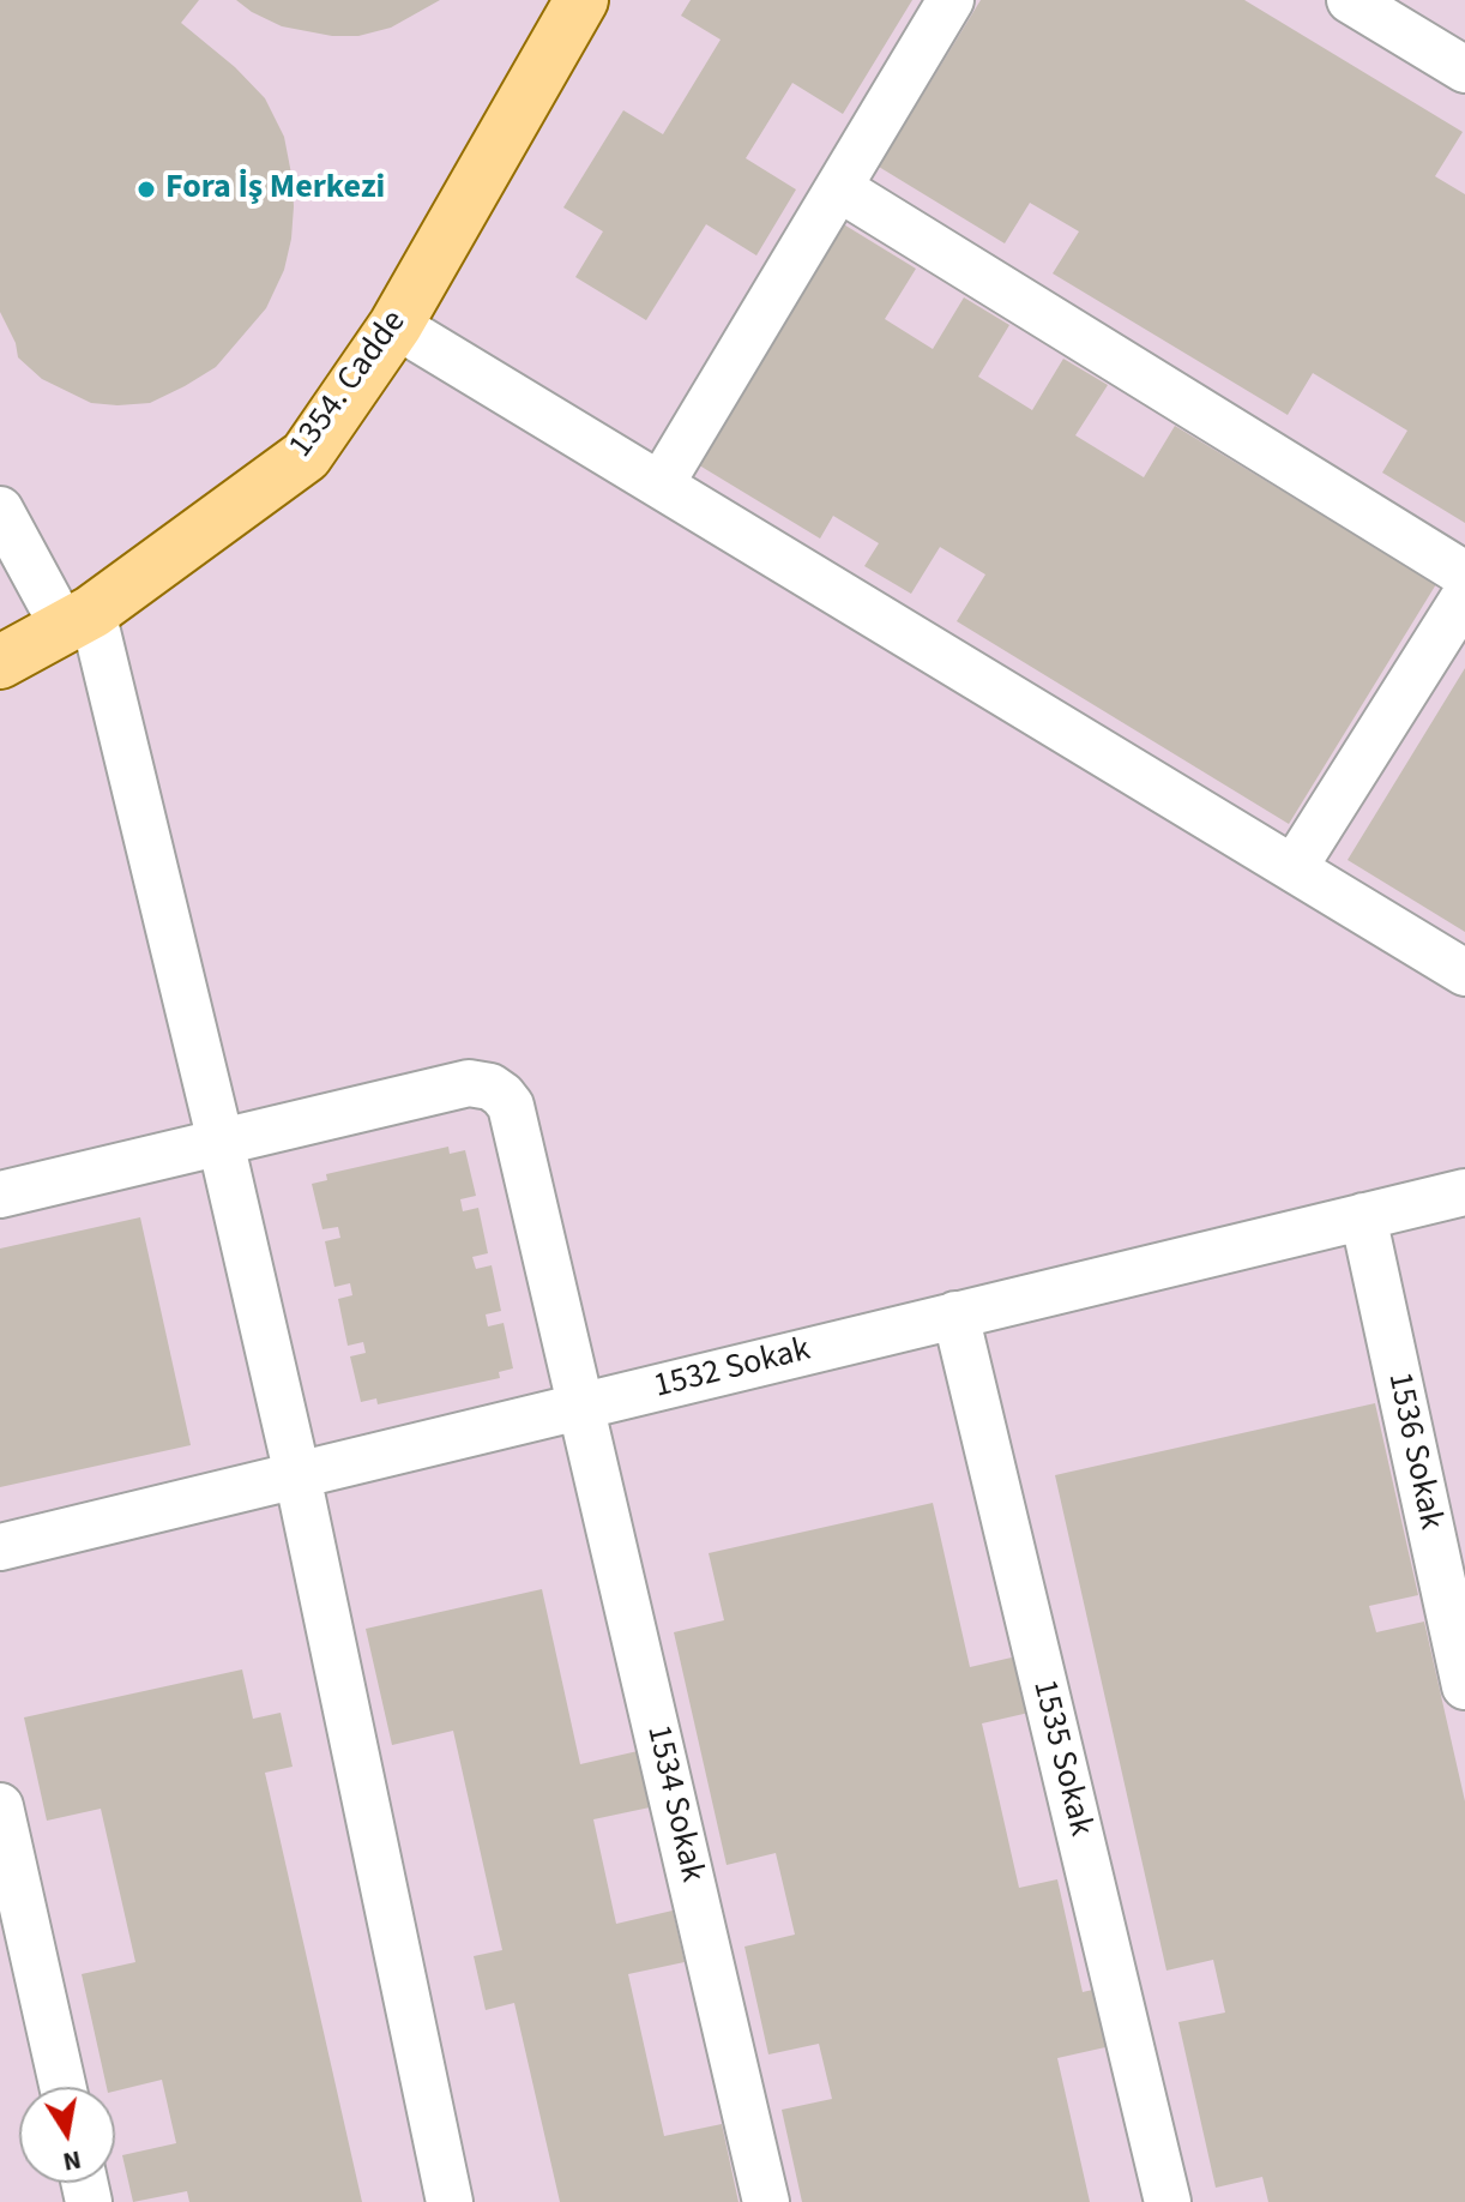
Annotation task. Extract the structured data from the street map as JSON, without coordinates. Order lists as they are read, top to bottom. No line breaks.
{"streets":{"main road":["1354. Cadde"],"street":["1532 Sokak","1536 Sokak","1535 Sokak","1534 Sokak"]},"crossings":[["1532 Sokak","1536 Sokak"],["1532 Sokak","1535 Sokak"],["1532 Sokak","1534 Sokak"]],"places":["Fora İş Merkezi"],"north":"bottom"}
